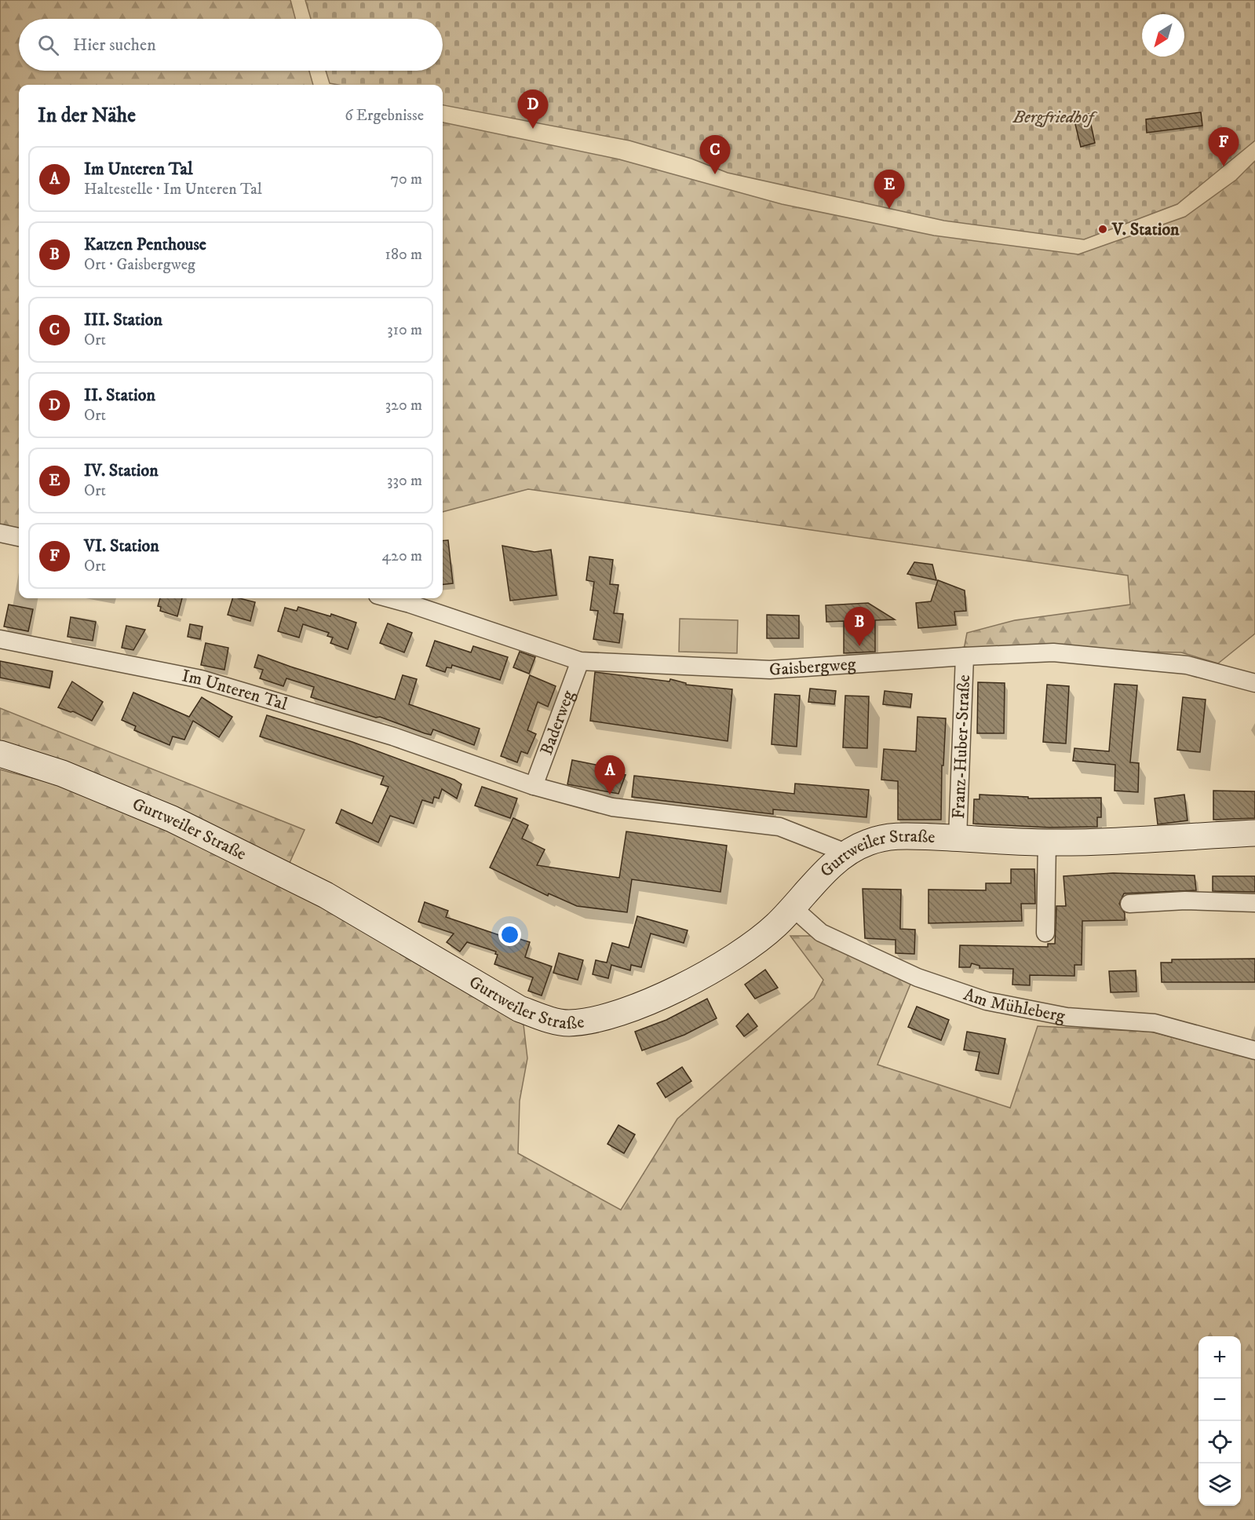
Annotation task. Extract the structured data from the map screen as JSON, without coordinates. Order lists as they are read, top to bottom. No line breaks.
{"streets":{"main road":["Gurtweiler Straße"],"street":["Gaisbergweg","Im Unteren Tal","Baderweg","Franz-Huber-Straße","Am Mühleberg"]},"crossings":[["Gaisbergweg","Baderweg"],["Gaisbergweg","Franz-Huber-Straße"],["Im Unteren Tal","Baderweg"],["Im Unteren Tal","Gurtweiler Straße"],["Franz-Huber-Straße","Gurtweiler Straße"],["Gurtweiler Straße","Am Mühleberg"]],"parks":["Bergfriedhof"],"places":["V. Station"],"north":"bottom left","page":{"search":"Hier suchen","heading":["In der Nähe","6 Ergebnisse"],"pins":["D","F","C","E","B","A"],"list":[{"mark":"A","name":"Im Unteren Tal","note":"Haltestelle · Im Unteren Tal","value":"70 m"},{"mark":"B","name":"Katzen Penthouse","note":"Ort · Gaisbergweg","value":"180 m"},{"mark":"C","name":"III. Station","note":"Ort","value":"310 m"},{"mark":"D","name":"II. Station","note":"Ort","value":"320 m"},{"mark":"E","name":"IV. Station","note":"Ort","value":"330 m"},{"mark":"F","name":"VI. Station","note":"Ort","value":"420 m"}],"map_buttons":["+","−"]}}
